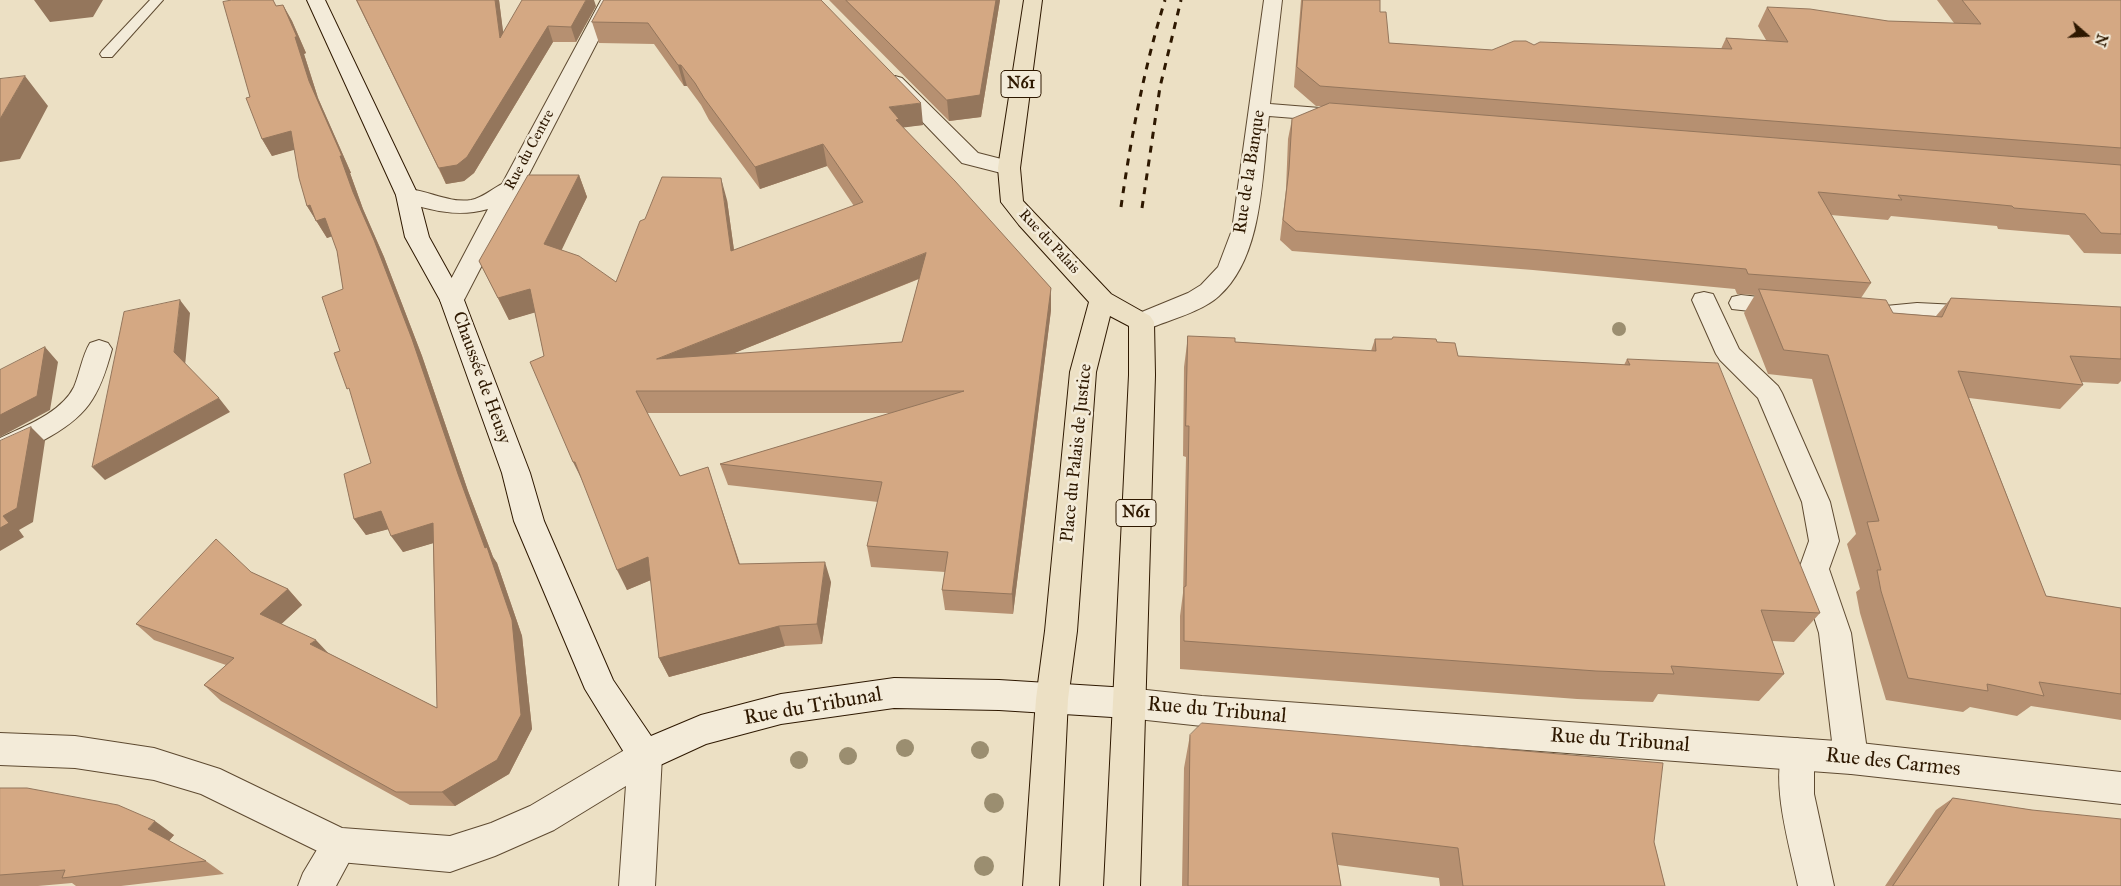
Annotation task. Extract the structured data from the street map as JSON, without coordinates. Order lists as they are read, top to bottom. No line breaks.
{"streets":{"main road":["N61","Rue du Palais","Place du Palais de Justice"],"street":["Rue du Centre","Rue de la Banque","Chaussée de Heusy","Rue du Tribunal","Rue des Carmes"]},"crossings":[["N61","Rue de la Banque"],["N61","Rue du Palais"],["N61","Place du Palais de Justice"],["N61","Rue du Tribunal"],["Rue du Centre","Chaussée de Heusy"],["Rue du Palais","Place du Palais de Justice"],["Chaussée de Heusy","Rue du Tribunal"],["Place du Palais de Justice","Rue du Tribunal"],["Rue du Tribunal","Rue des Carmes"]],"north":"right"}
